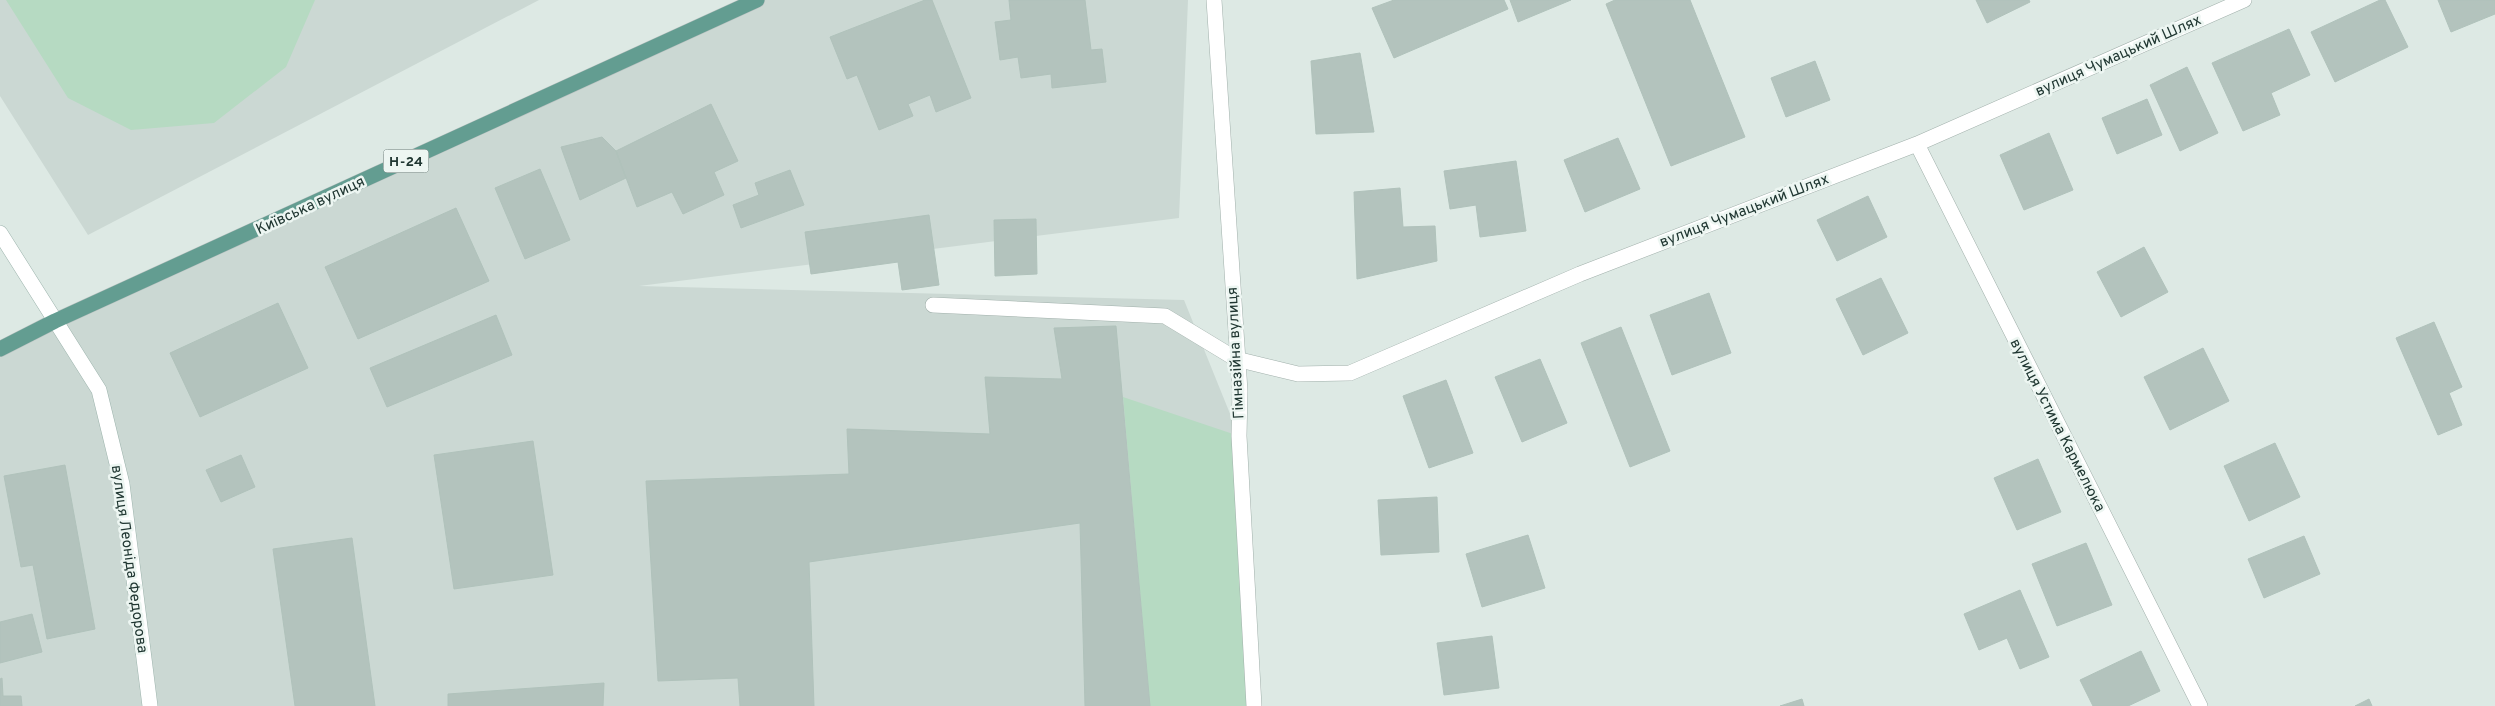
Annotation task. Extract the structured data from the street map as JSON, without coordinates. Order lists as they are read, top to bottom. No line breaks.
{"streets":{"main road":["Н-24","Київська вулиця"],"street":["вулиця Чумацький Шлях","Гімназійна вулиця","вулиця Устима Кармелюка","вулиця Леоніда Федорова"]},"crossings":[["вулиця Чумацький Шлях","Гімназійна вулиця"],["вулиця Чумацький Шлях","вулиця Устима Кармелюка"],["Київська вулиця","вулиця Леоніда Федорова"]]}
